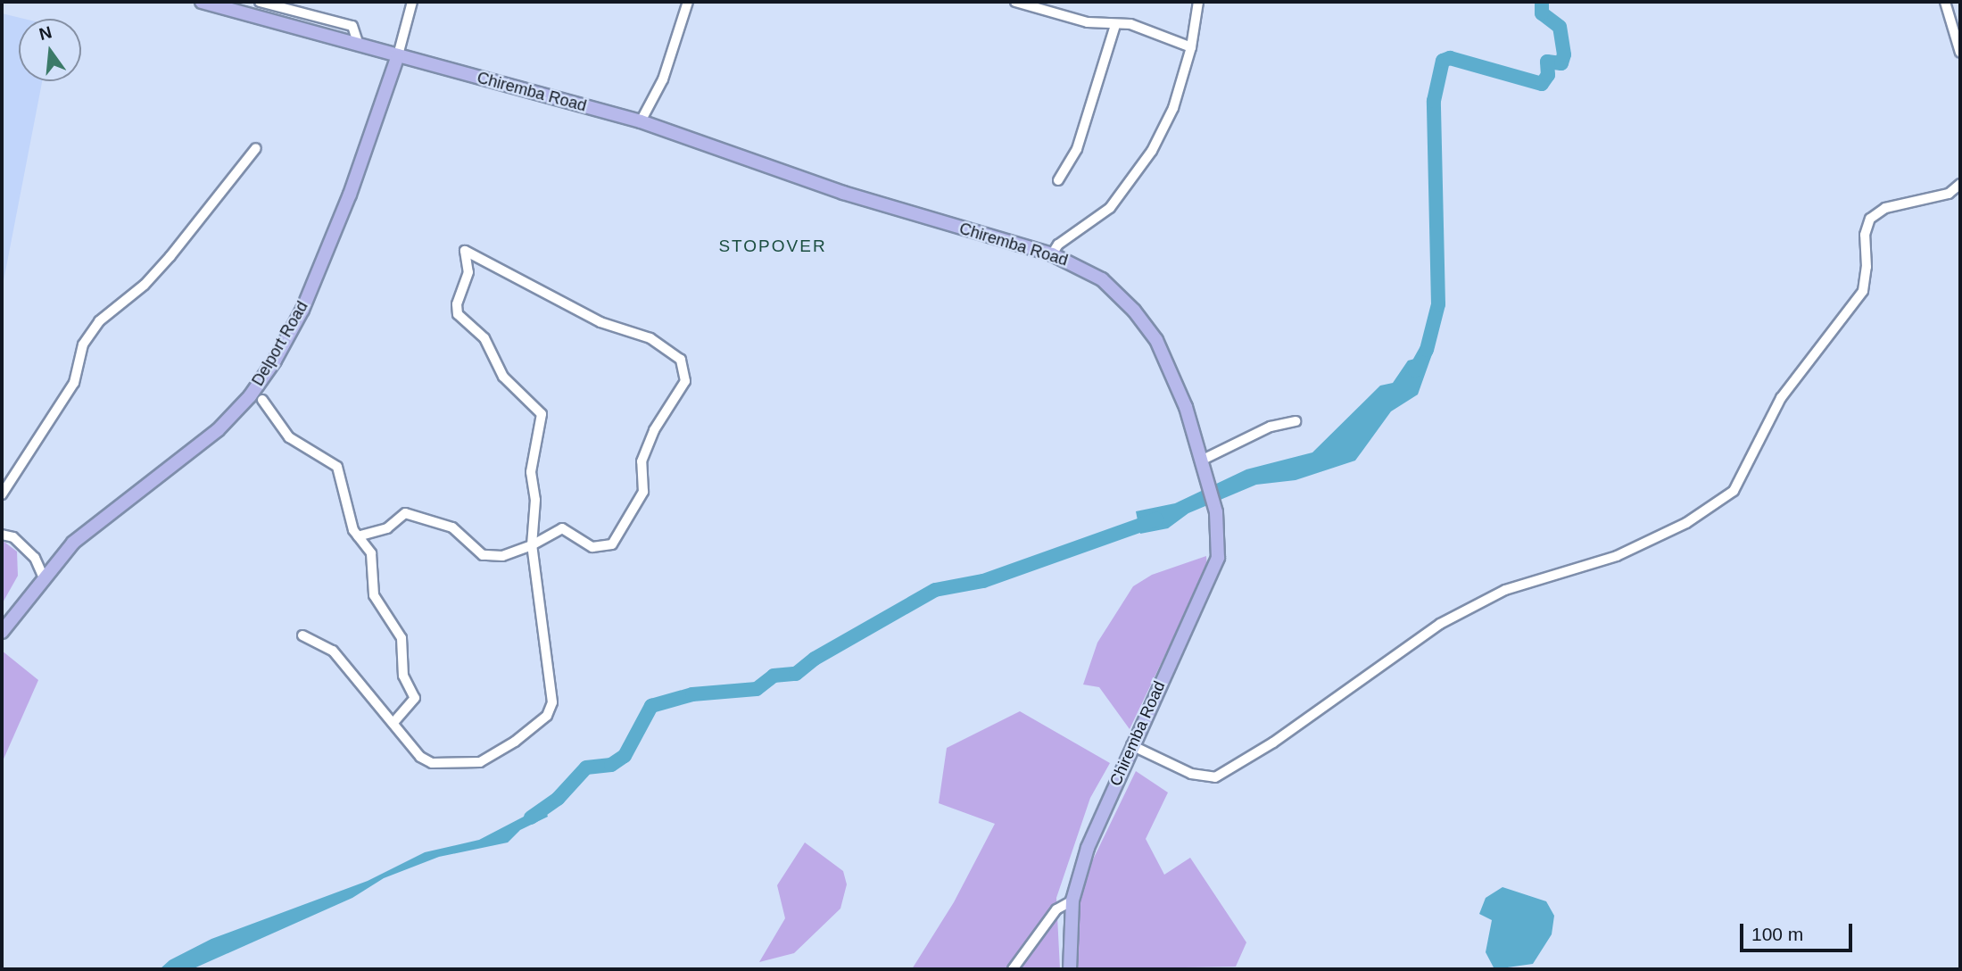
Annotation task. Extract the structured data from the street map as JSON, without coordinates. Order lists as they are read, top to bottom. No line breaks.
{"streets":{"main road":["Chiremba Road","Delport Road"]},"crossings":[["Chiremba Road","Delport Road"]],"districts":["STOPOVER"],"scale_bar":"100 m","north":"top"}
